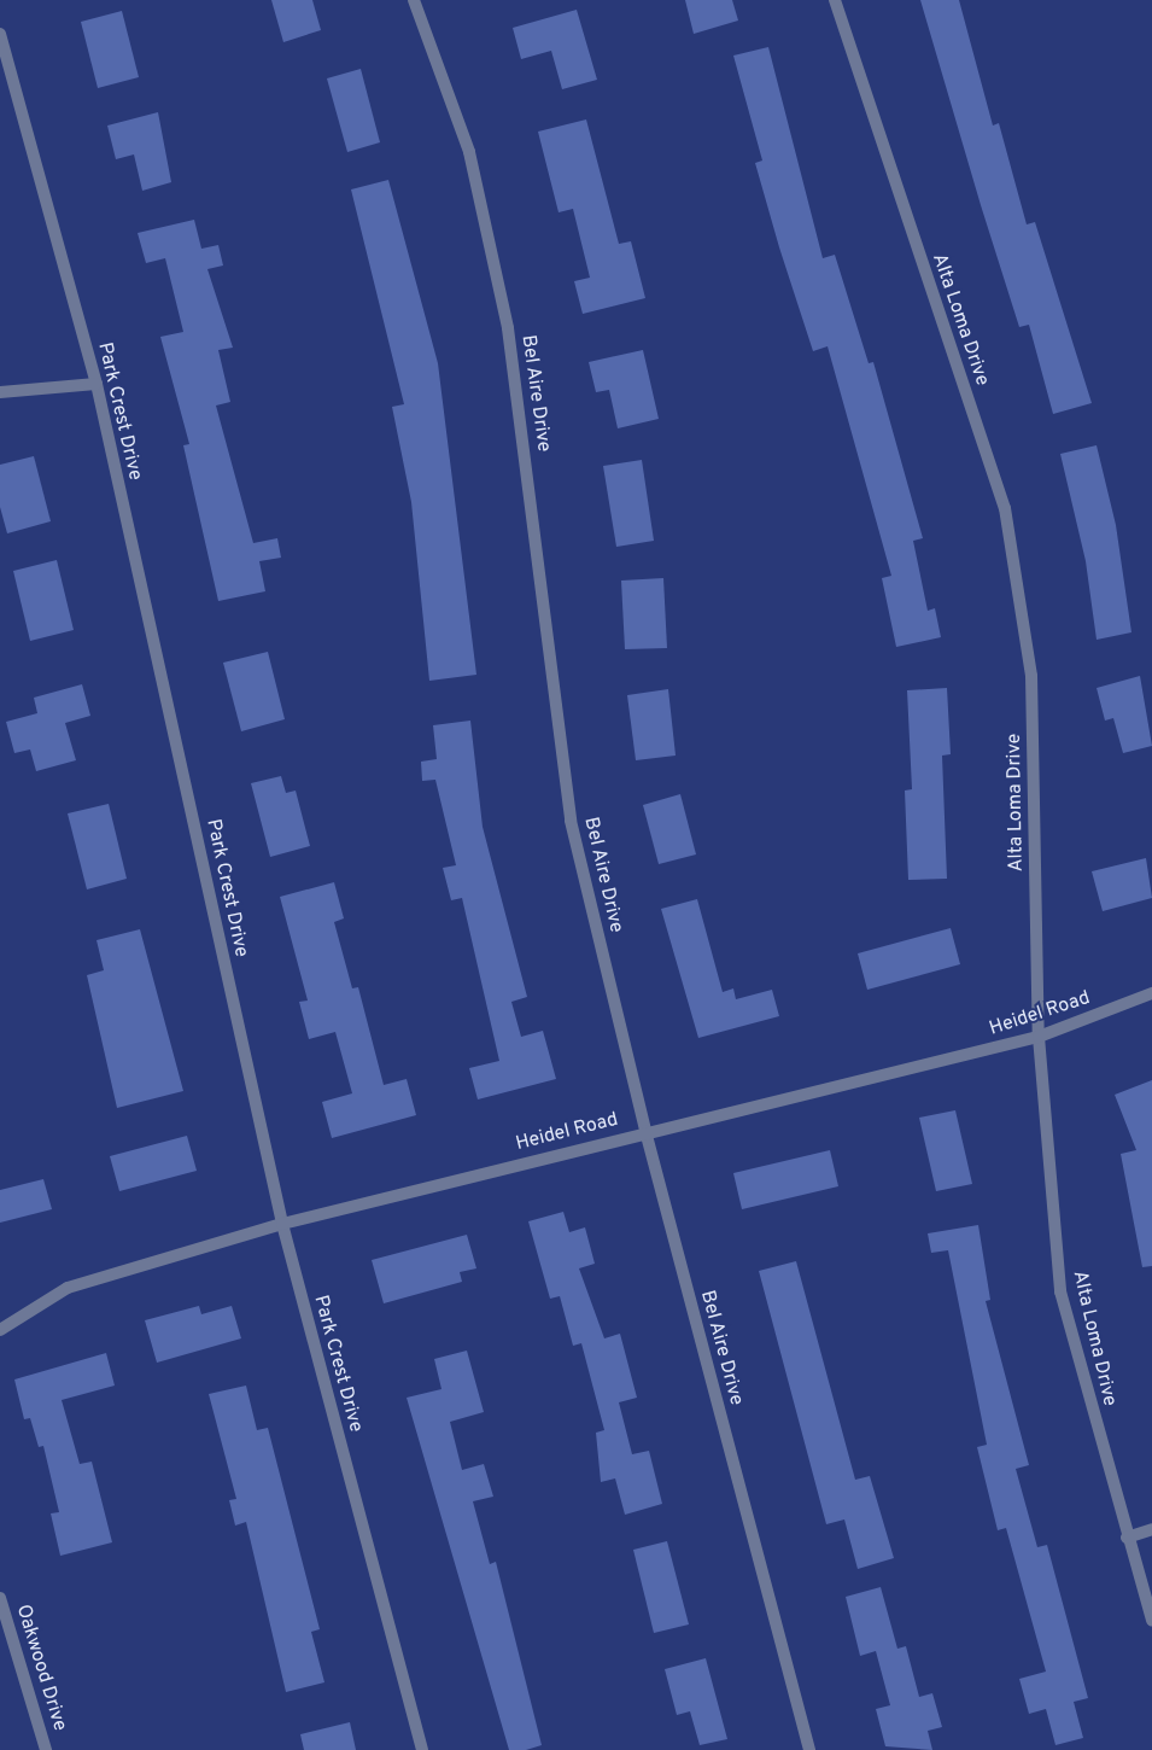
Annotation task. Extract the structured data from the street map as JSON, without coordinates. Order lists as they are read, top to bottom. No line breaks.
{"streets":{"street":["Alta Loma Drive","Bel Aire Drive","Park Crest Drive","Heidel Road","Oakwood Drive"]},"crossings":[["Alta Loma Drive","Heidel Road"],["Bel Aire Drive","Heidel Road"],["Park Crest Drive","Heidel Road"]]}
